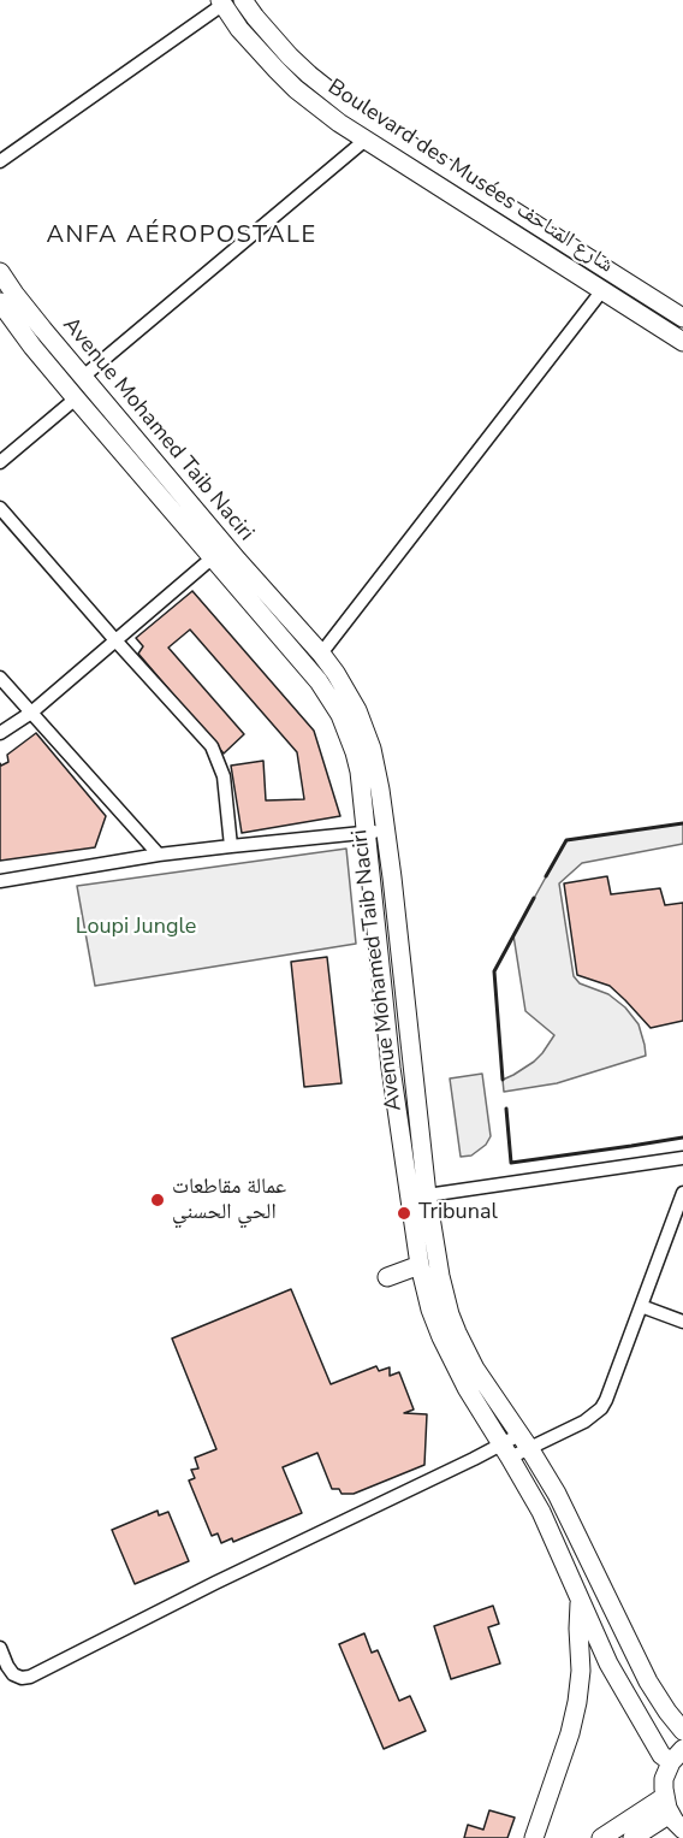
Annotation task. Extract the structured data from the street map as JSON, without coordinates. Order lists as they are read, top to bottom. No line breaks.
{"streets":{"street":["Boulevard des Musées شارع المتاحف","Avenue Mohamed Taib Naciri"]},"districts":["ANFA AÉROPOSTALE"],"parks":["Loupi Jungle"],"places":["عمالة مقاطعات الحي الحسني","Tribunal"]}
